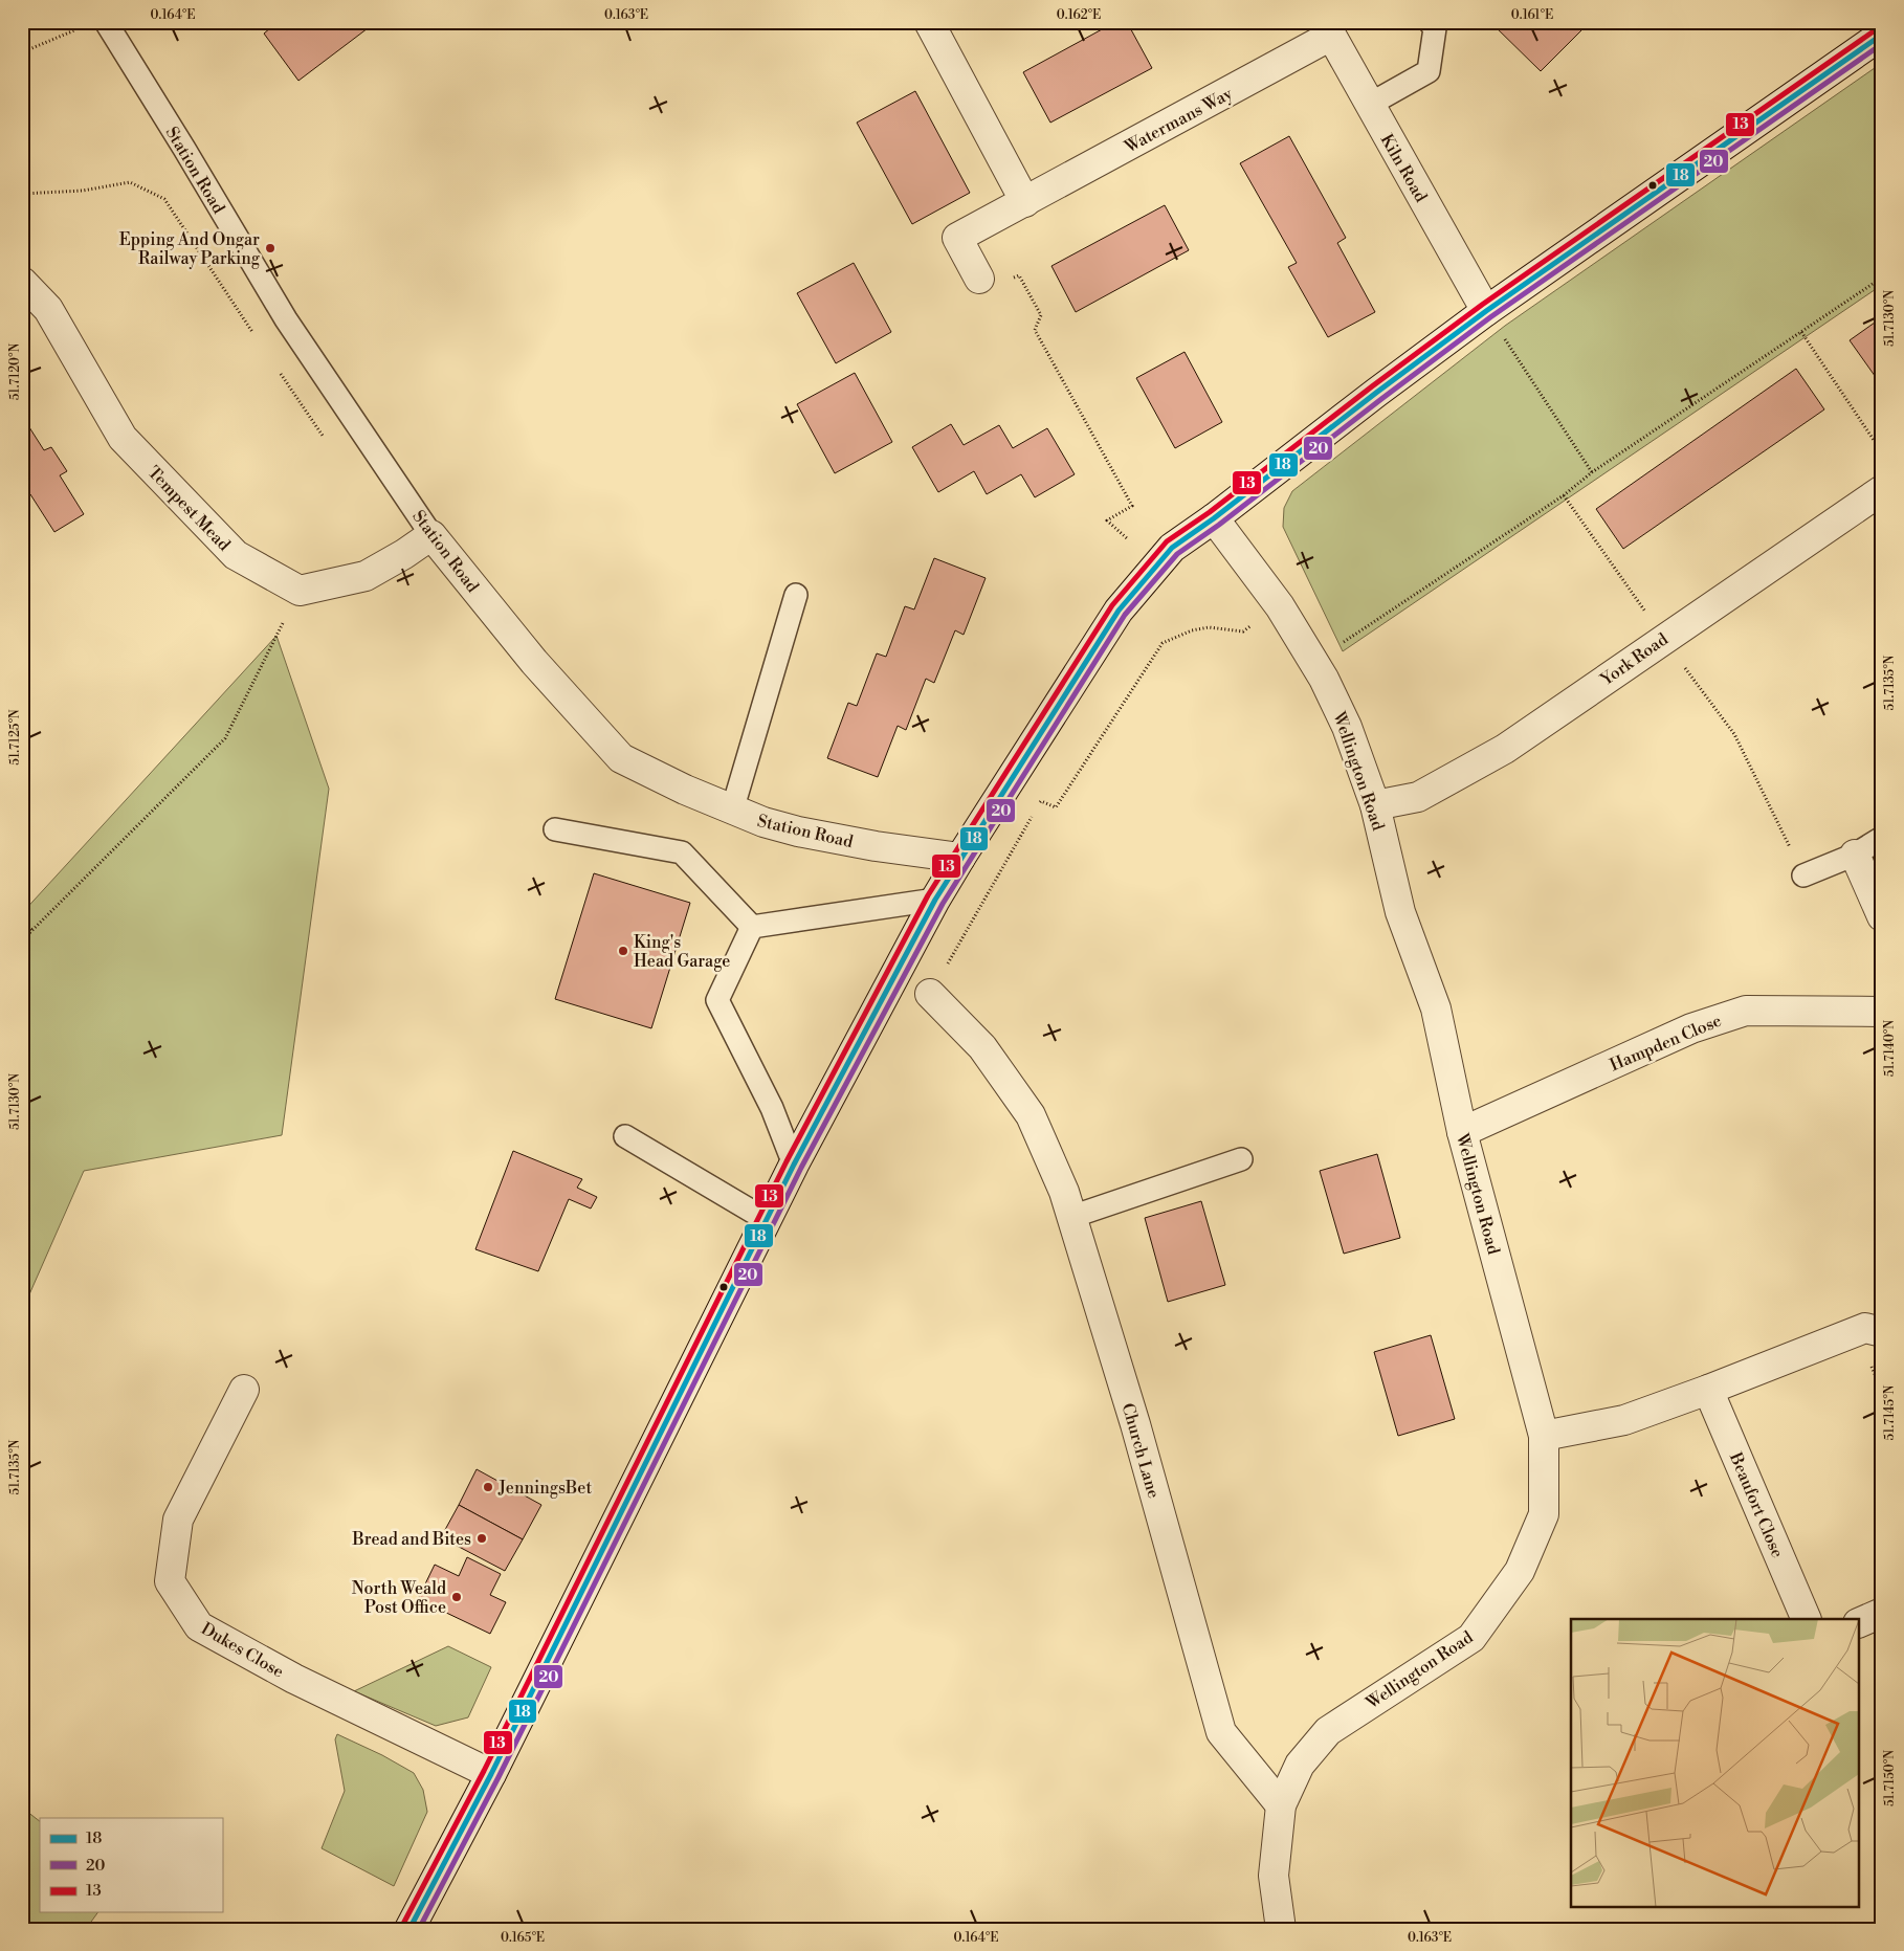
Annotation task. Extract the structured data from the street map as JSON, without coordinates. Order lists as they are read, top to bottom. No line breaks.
{"streets":{"street":["Watermans Way","Kiln Road","Station Road","Tempest Mead","York Road","Wellington Road","Hampden Close","Church Lane","Beaufort Close","Dukes Close"]},"crossings":[["Watermans Way","Kiln Road"],["York Road","Wellington Road"],["Wellington Road","Hampden Close"],["Wellington Road","Church Lane"]],"places":["Epping And Ongar Railway Parking","King's Head Garage","JenningsBet","Bread and Bites","North Weald Post Office"],"lines":["transit line 13","transit line 18","transit line 20"],"legend":["18","20","13"],"coordinates":["0.164°E","0.163°E","0.162°E","0.161°E","51.7130°N","51.7120°N","51.7135°N","51.7125°N","51.7140°N","51.7145°N","51.7150°N","0.165°E"]}
